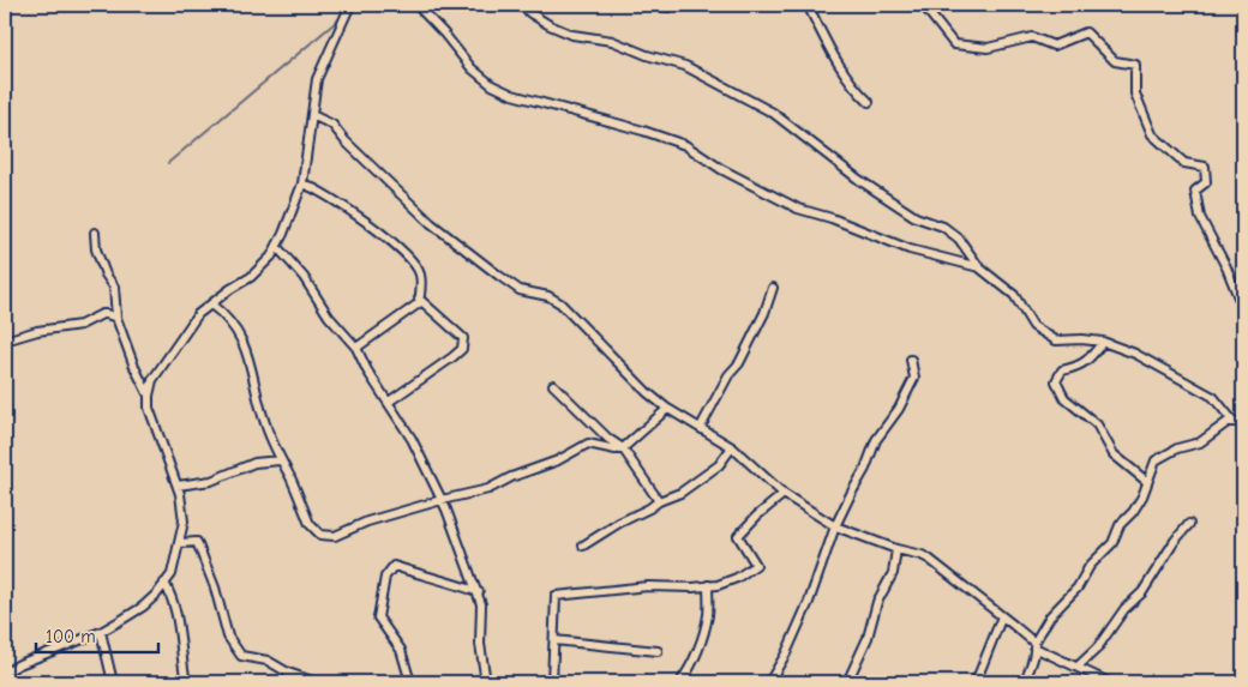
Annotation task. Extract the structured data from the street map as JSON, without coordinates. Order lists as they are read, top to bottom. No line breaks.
{"scale_bar":"100 m"}
